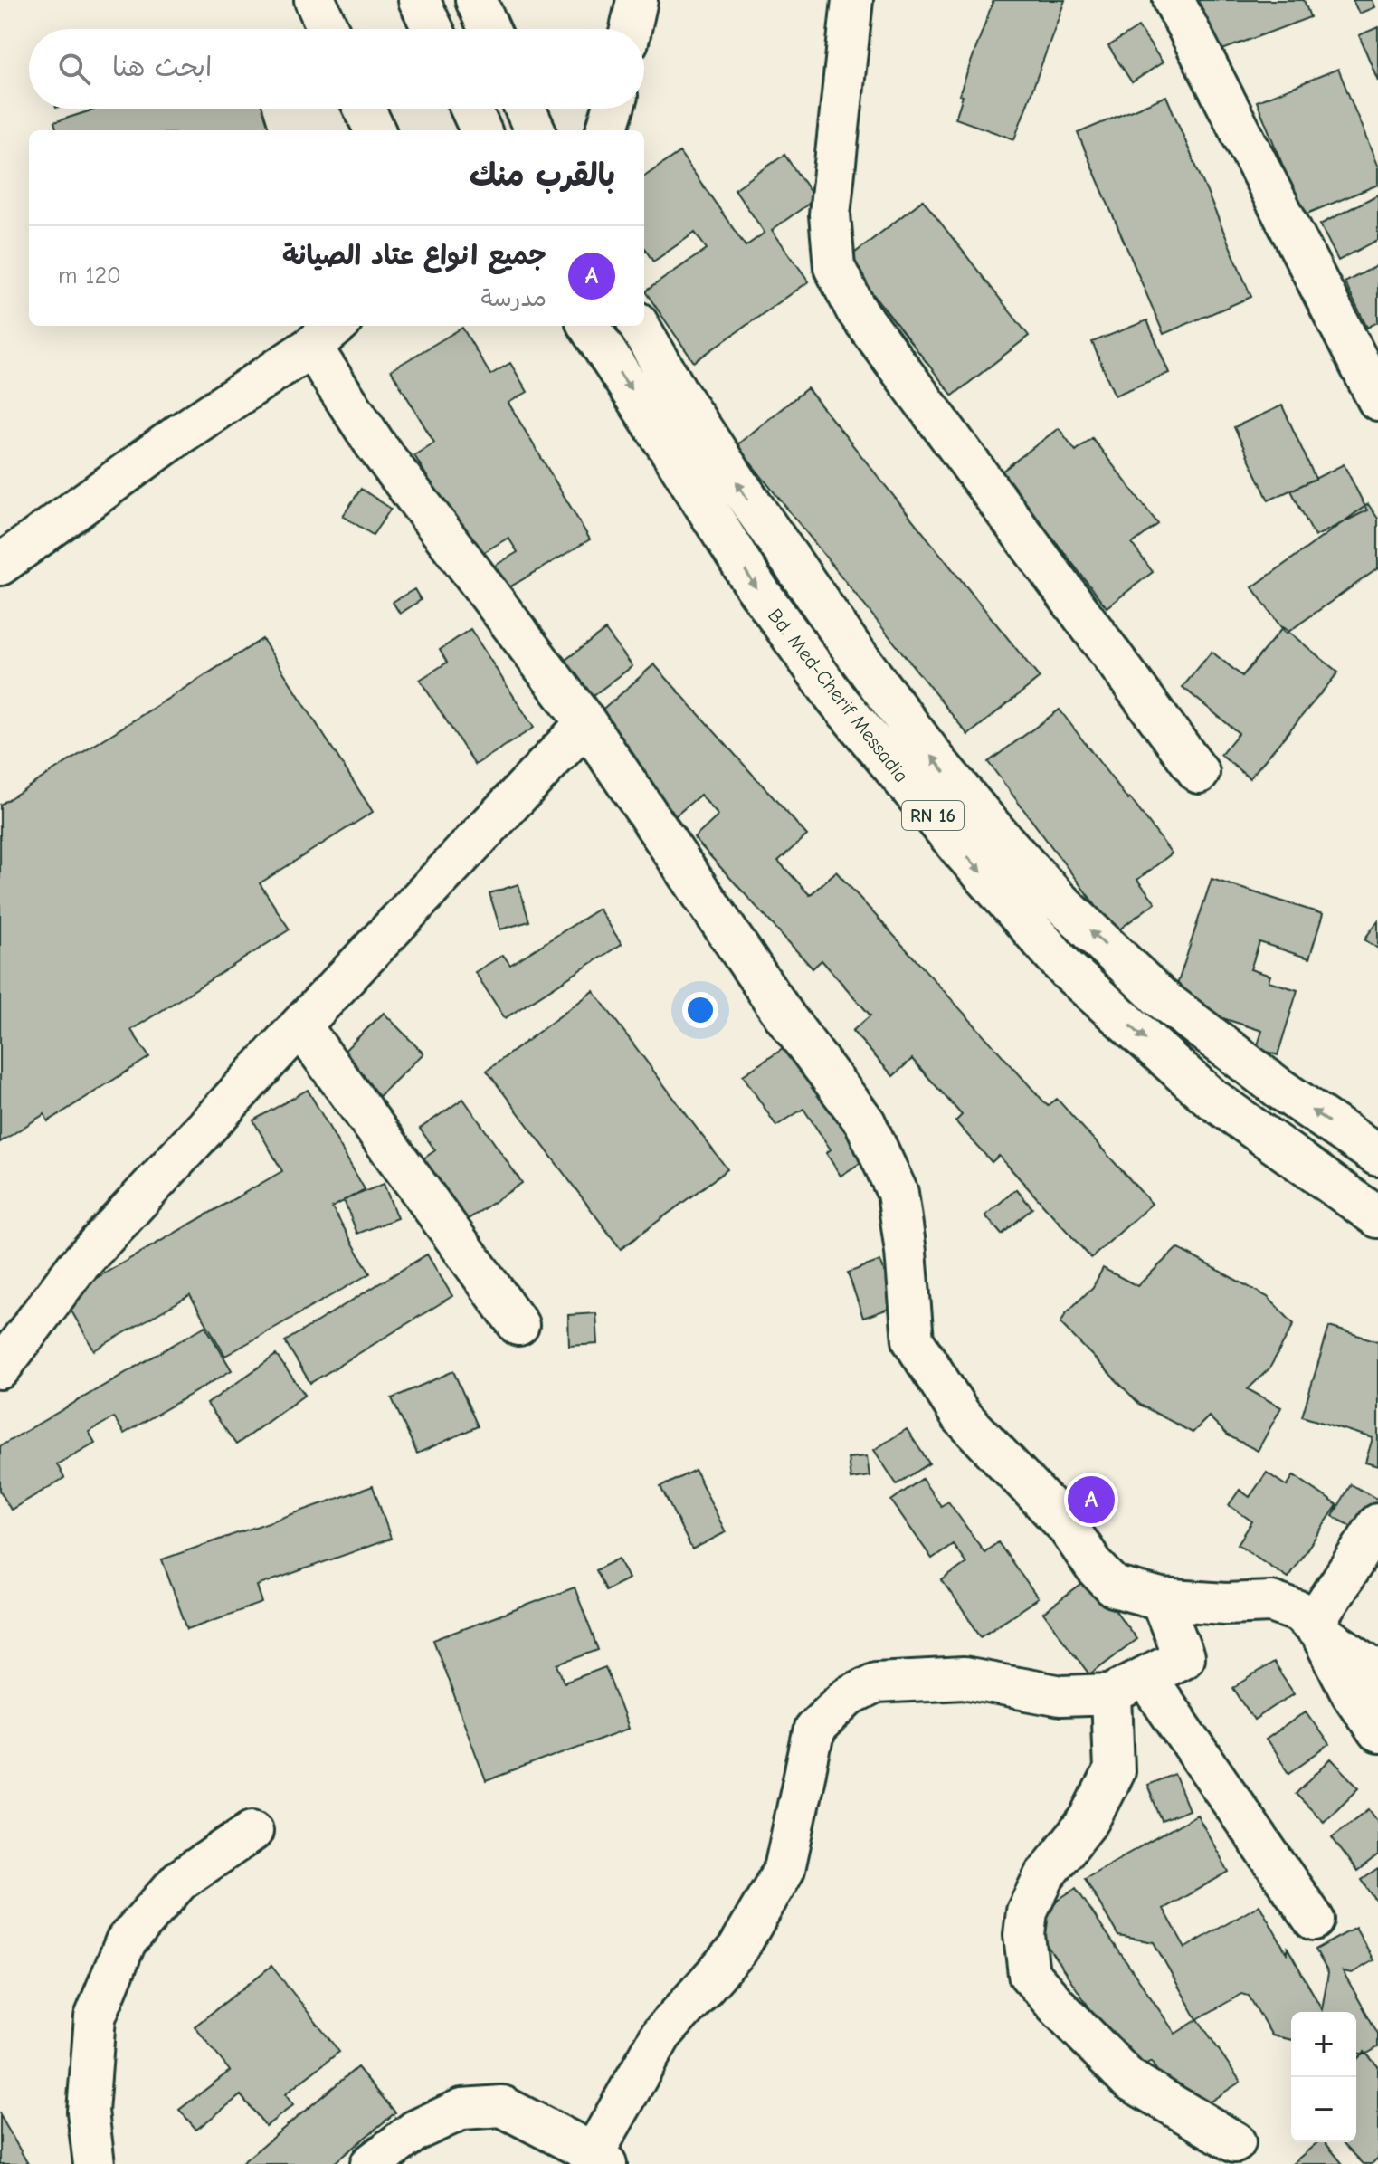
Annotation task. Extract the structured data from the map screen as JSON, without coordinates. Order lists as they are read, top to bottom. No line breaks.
{"streets":{"main road":["Bd. Med-Cherif Messadia","RN 16"]},"page":{"search":"ابحث هنا","heading":"بالقرب منك","list":[{"mark":"A","name":"جميع انواع عتاد الصيانة","note":"مدرسة","value":"120 m"}],"pins":"A","map_buttons":["+","−"]}}
